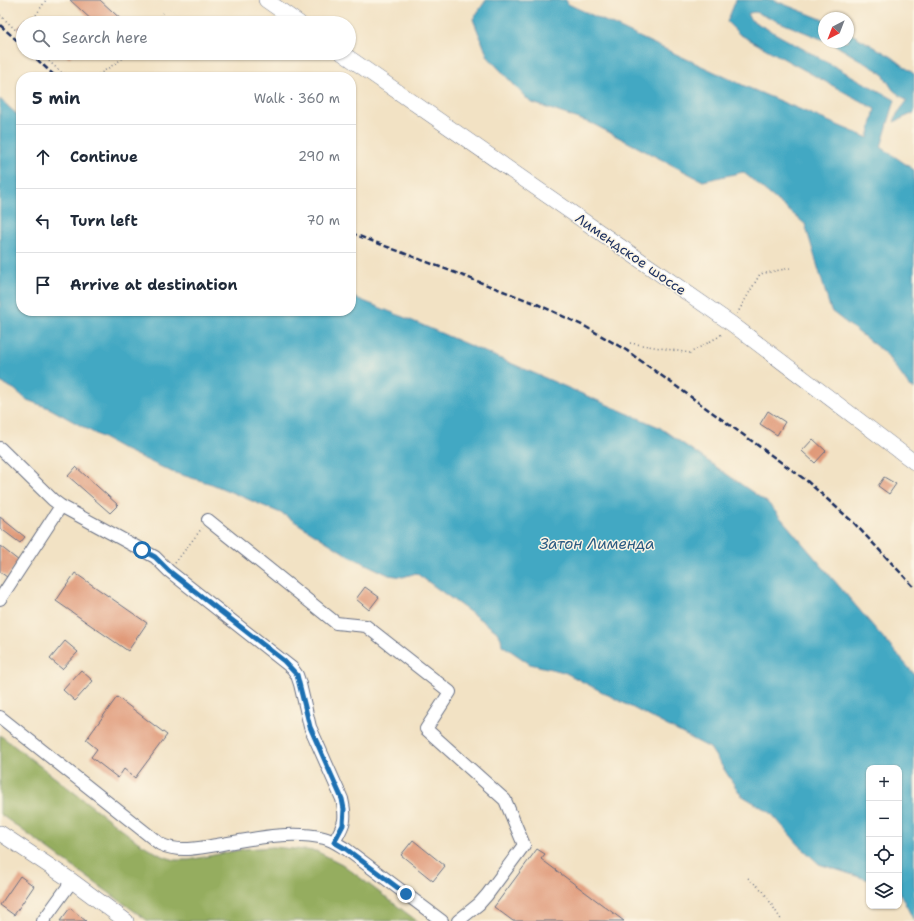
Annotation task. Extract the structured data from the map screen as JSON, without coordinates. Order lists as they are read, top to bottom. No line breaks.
{"streets":{"main road":["Лимендское шоссе"]},"water":["Затон Лименда"],"north":"bottom left","page":{"search":"Search here","heading":["5 min","Walk · 360 m"],"list":[["Continue","290 m"],["Turn left","70 m"],"Arrive at destination"],"map_buttons":["+","−"]}}
